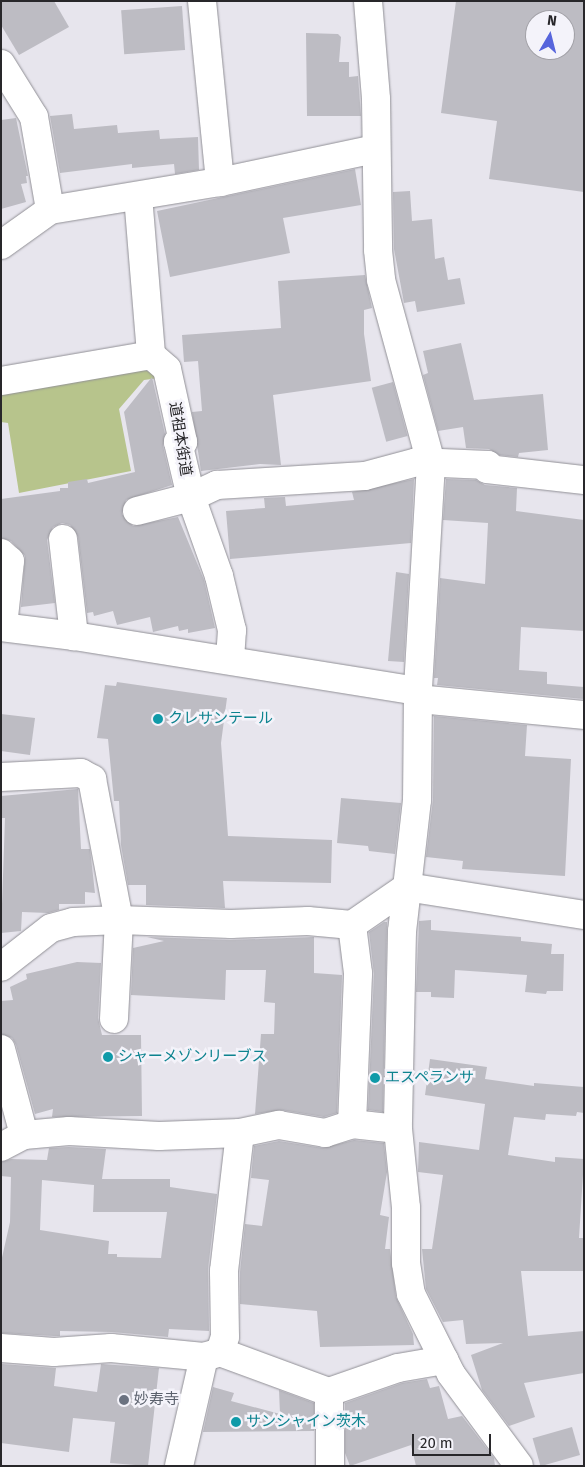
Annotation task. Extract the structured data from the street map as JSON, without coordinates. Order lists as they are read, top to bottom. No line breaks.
{"streets":{"street":["道祖本街道"]},"places":["クレサンテール","シャーメゾンリーブス","エスペランサ","妙寿寺","サンシャイン茨木"],"scale_bar":"20 m","north":"top"}
